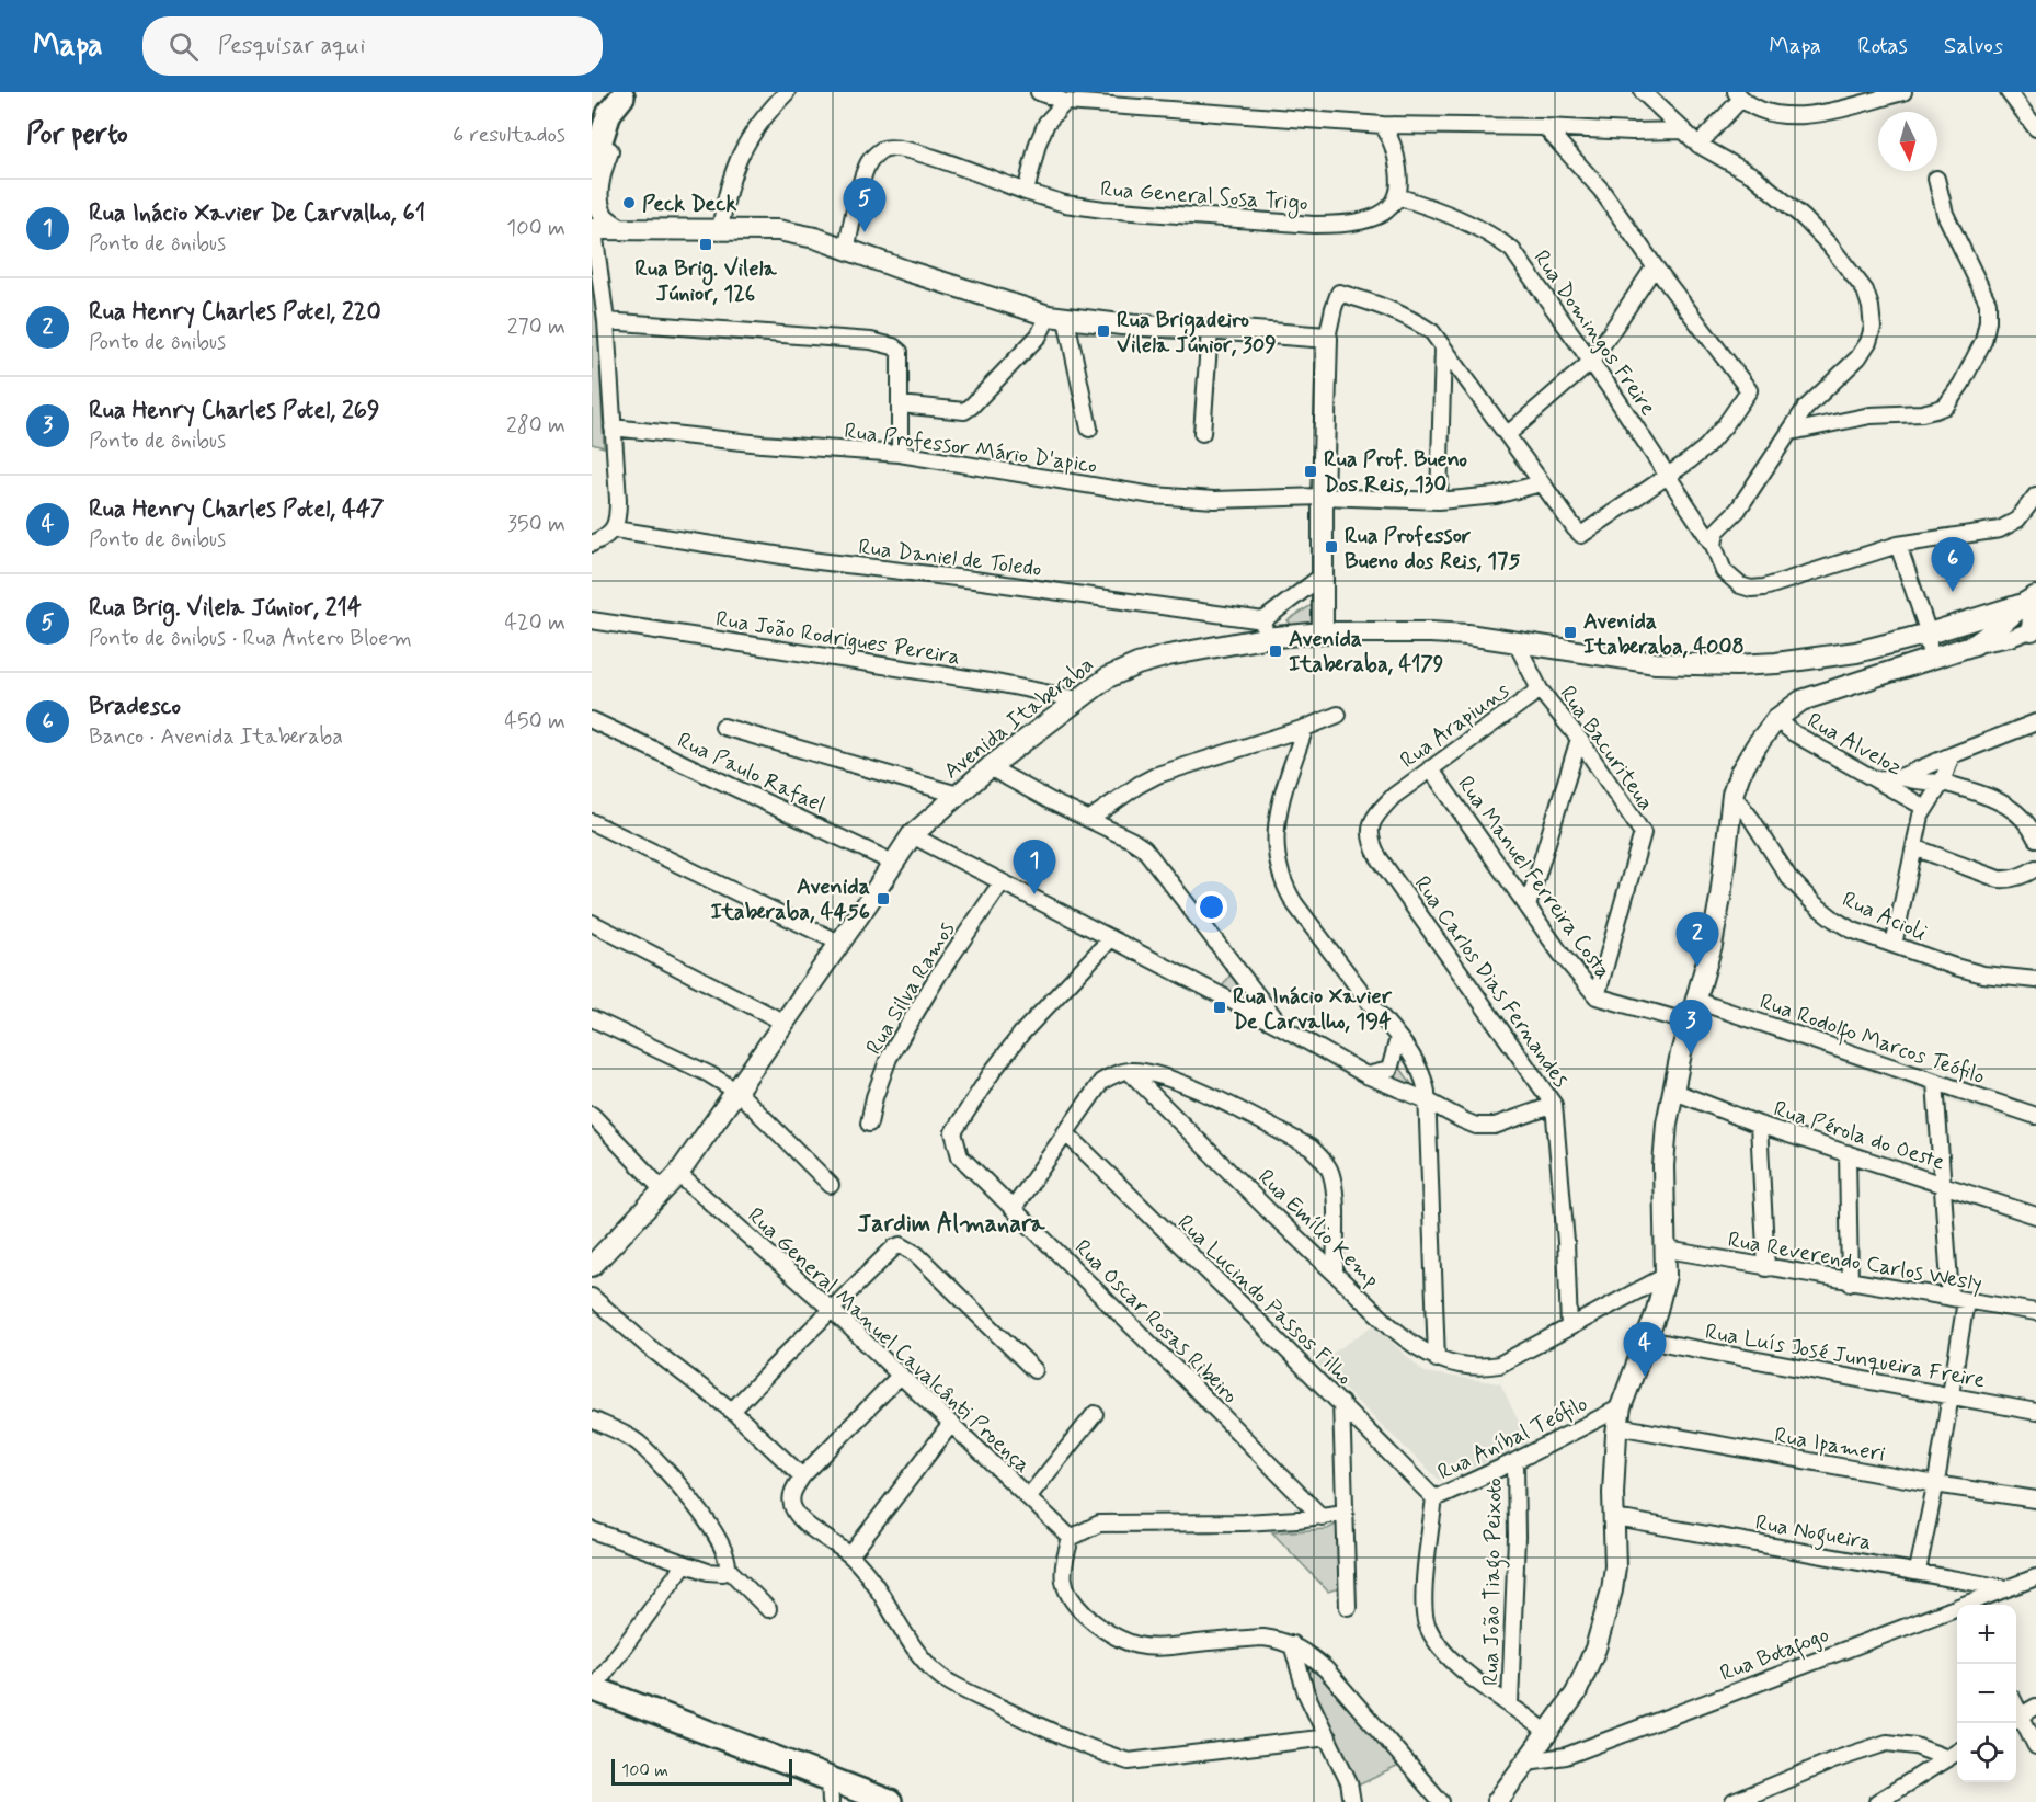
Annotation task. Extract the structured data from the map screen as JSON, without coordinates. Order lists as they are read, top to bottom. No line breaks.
{"streets":{"street":["Rua General Sosa Trigo","Rua Domingos Freire","Rua Professor Mário D'apico","Rua Daniel de Toledo","Rua João Rodrigues Pereira","Avenida Itaberaba","Rua Arapiuns","Rua Alveloz","Rua Bacuriteua","Rua Paulo Rafael","Rua Manuel Ferreira Costa","Rua Acioli","Rua Carlos Dias Fernandes","Rua Silva Ramos","Rua Rodolfo Marcos Teófilo","Rua Pérola do Oeste","Rua Emílio Kemp","Rua Reverendo Carlos Wesly","Rua Lucindo Passos Filho","Rua Oscar Rosas Ribeiro","Rua General Manuel Cavalcânti Proença","Rua Luís José Junqueira Freire","Rua Aníbal Teófilo","Rua Ipameri","Rua Nogueira","Rua João Tiago Peixoto","Rua Botafogo"]},"crossings":[["Rua General Sosa Trigo","Rua Domingos Freire"],["Rua Daniel de Toledo","Avenida Itaberaba"],["Rua João Rodrigues Pereira","Avenida Itaberaba"],["Avenida Itaberaba","Rua Bacuriteua"],["Avenida Itaberaba","Rua Paulo Rafael"],["Avenida Itaberaba","Rua General Manuel Cavalcânti Proença"],["Rua Arapiuns","Rua Bacuriteua"],["Rua Arapiuns","Rua Manuel Ferreira Costa"],["Rua Arapiuns","Rua Carlos Dias Fernandes"],["Rua Bacuriteua","Rua Manuel Ferreira Costa"],["Rua Carlos Dias Fernandes","Rua Emílio Kemp"],["Rua Lucindo Passos Filho","Rua Aníbal Teófilo"],["Rua Aníbal Teófilo","Rua Ipameri"],["Rua Aníbal Teófilo","Rua João Tiago Peixoto"],["Rua Nogueira","Rua Botafogo"]],"districts":["Jardim Almanara"],"places":{"other":["Peck Deck"],"transit":["Rua Brig. Vilela Júnior, 126","Rua Brigadeiro Vilela Júnior, 309","Rua Prof. Bueno Dos Reis, 130","Rua Professor Bueno dos Reis, 175","Avenida Itaberaba, 4008","Avenida Itaberaba, 4179","Avenida Itaberaba, 4456","Rua Inácio Xavier De Carvalho, 194"]},"scale_bar":"100 m","north":"bottom","page":{"header":"Mapa","search":"Pesquisar aqui","nav":["Mapa","Rotas","Salvos"],"heading":["Por perto","6 resultados"],"list":[{"mark":"1","name":"Rua Inácio Xavier De Carvalho, 61","note":"Ponto de ônibus","value":"100 m"},{"mark":"2","name":"Rua Henry Charles Potel, 220","note":"Ponto de ônibus","value":"270 m"},{"mark":"3","name":"Rua Henry Charles Potel, 269","note":"Ponto de ônibus","value":"280 m"},{"mark":"4","name":"Rua Henry Charles Potel, 447","note":"Ponto de ônibus","value":"350 m"},{"mark":"5","name":"Rua Brig. Vilela Júnior, 214","note":"Ponto de ônibus · Rua Antero Bloem","value":"420 m"},{"mark":"6","name":"Bradesco","note":"Banco · Avenida Itaberaba","value":"450 m"}],"pins":["5","6","1","2","3","4"],"map_buttons":["+","−"],"scale":"100 m"}}
